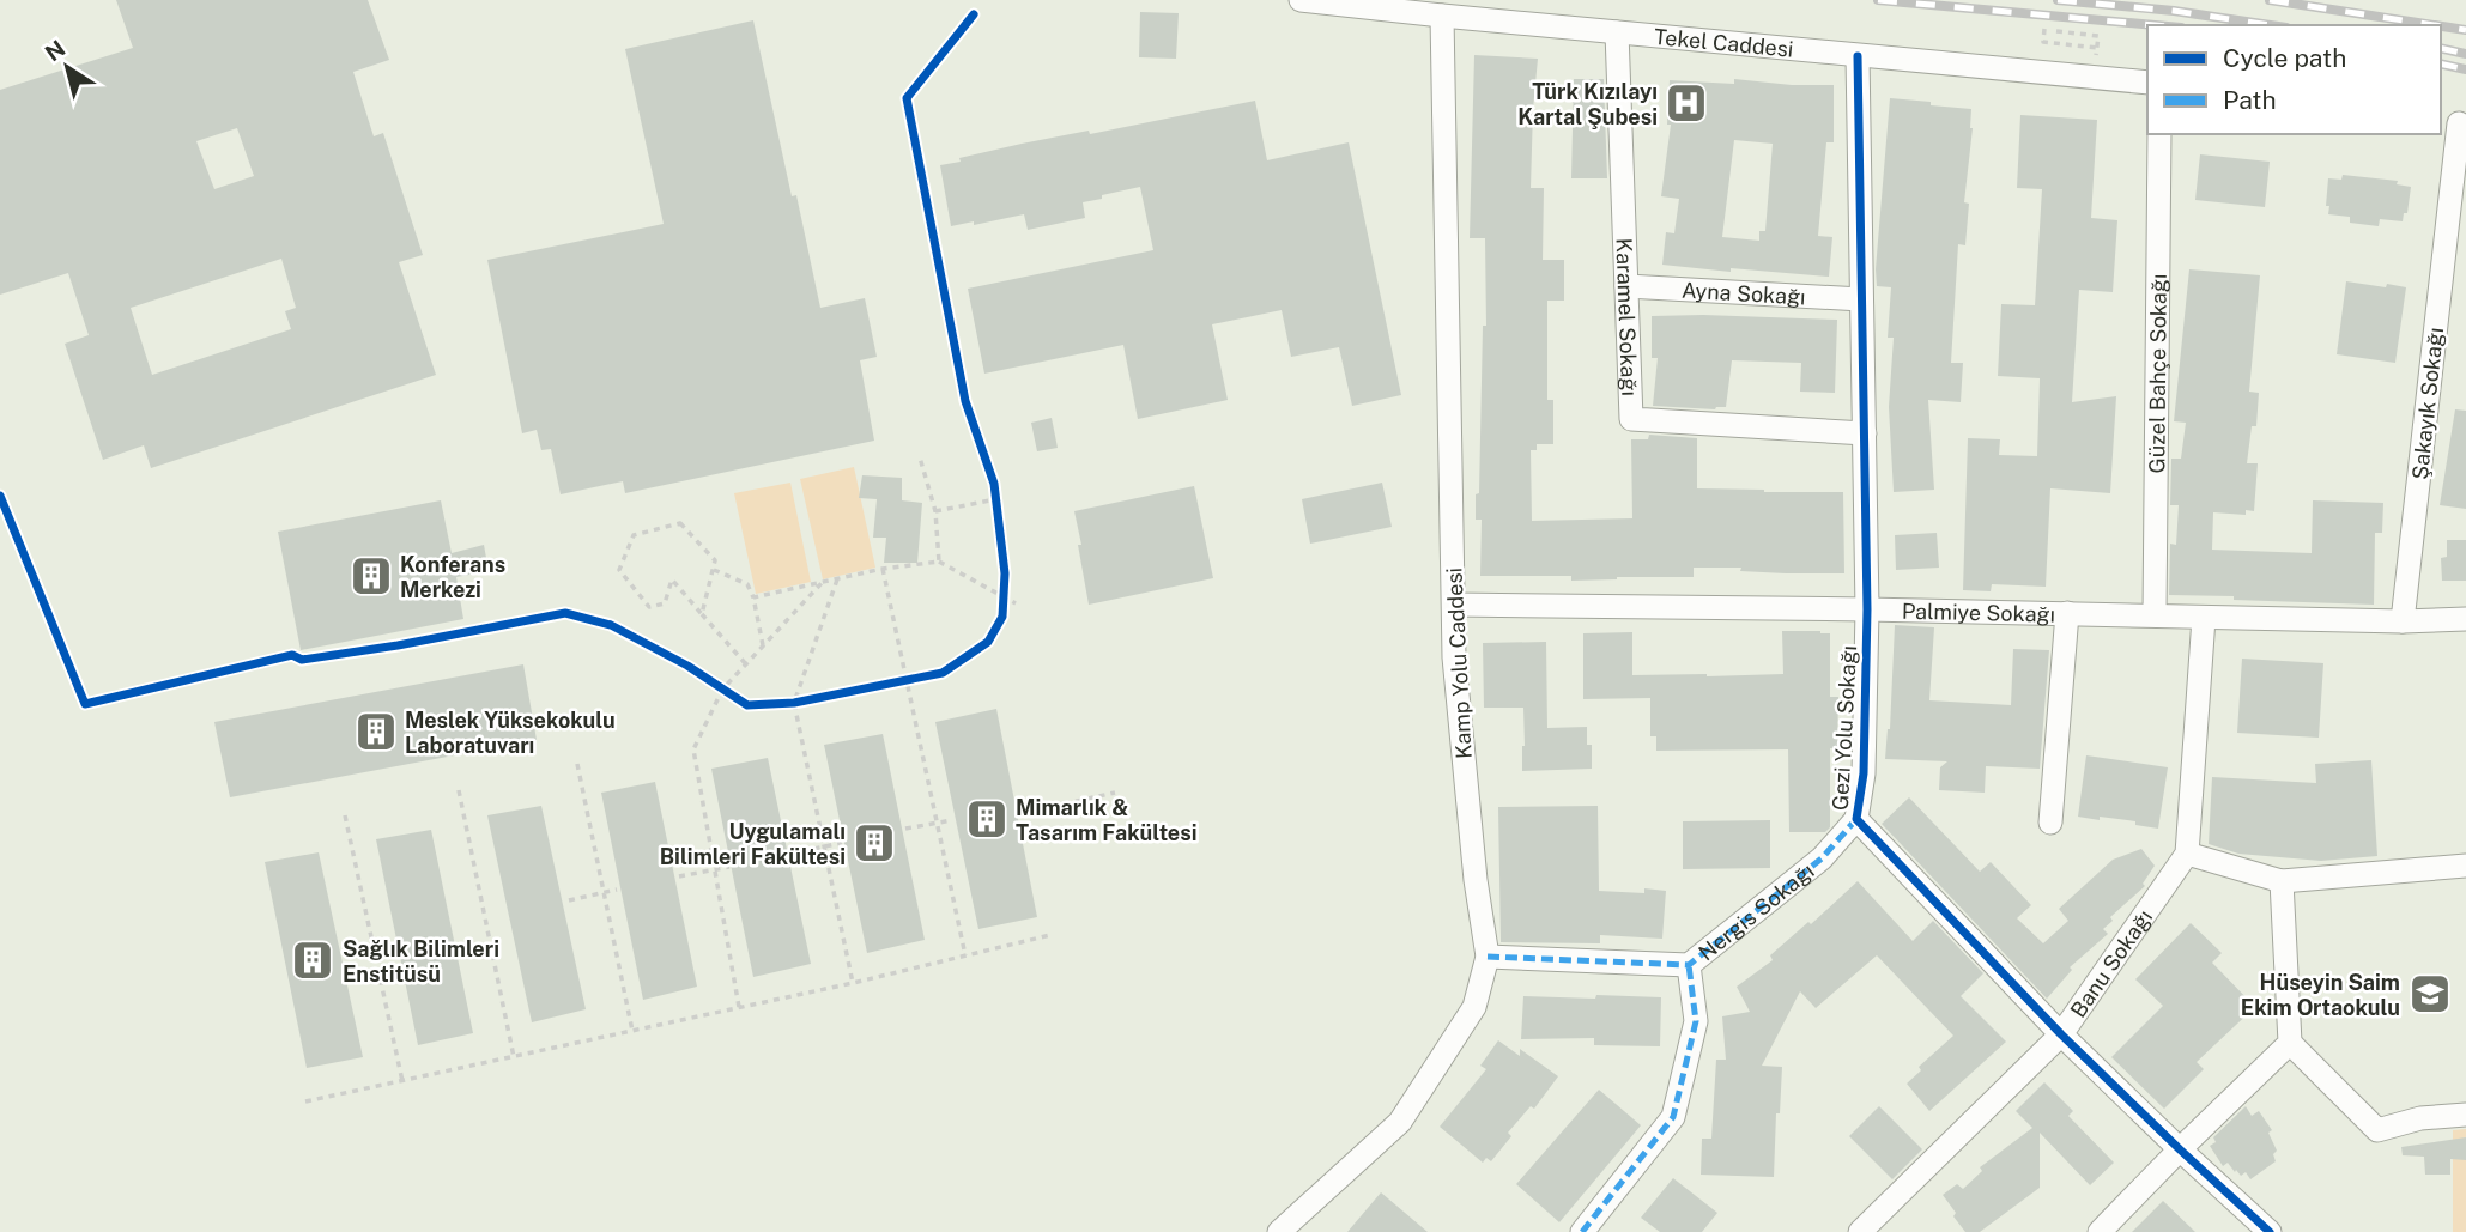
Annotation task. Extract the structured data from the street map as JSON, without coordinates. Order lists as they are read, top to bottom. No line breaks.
{"streets":{"street":["Tekel Caddesi","Ayna Sokağı","Karamel Sokağı","Güzel Bahçe Sokağı","Şakayık Sokağı","Palmiye Sokağı","Kamp Yolu Caddesi","Gezi Yolu Sokağı","Nergis Sokağı","Banu Sokağı"]},"crossings":[["Tekel Caddesi","Karamel Sokağı"],["Tekel Caddesi","Kamp Yolu Caddesi"],["Tekel Caddesi","Gezi Yolu Sokağı"],["Ayna Sokağı","Karamel Sokağı"],["Ayna Sokağı","Gezi Yolu Sokağı"],["Karamel Sokağı","Gezi Yolu Sokağı"],["Güzel Bahçe Sokağı","Palmiye Sokağı"],["Şakayık Sokağı","Palmiye Sokağı"],["Palmiye Sokağı","Kamp Yolu Caddesi"],["Palmiye Sokağı","Gezi Yolu Sokağı"],["Kamp Yolu Caddesi","Nergis Sokağı"],["Gezi Yolu Sokağı","Nergis Sokağı"],["Gezi Yolu Sokağı","Banu Sokağı"]],"places":{"hospital":["Türk Kızılayı Kartal Şubesi"],"building":["Konferans Merkezi","Meslek Yüksekokulu Laboratuvarı","Mimarlık & Tasarım Fakültesi","Uygulamalı Bilimleri Fakültesi","Sağlık Bilimleri Enstitüsü"],"school or university":["Hüseyin Saim Ekim Ortaokulu"]},"legend":["Cycle path","Path"],"north":"top left"}
